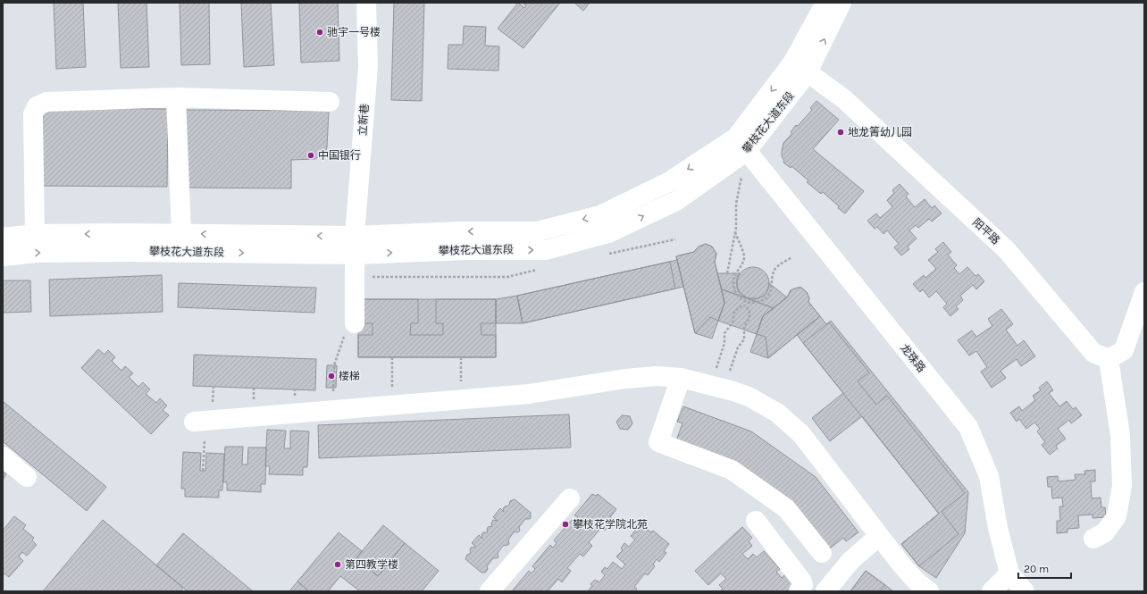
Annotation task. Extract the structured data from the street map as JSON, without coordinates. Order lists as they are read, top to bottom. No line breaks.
{"streets":{"main road":["立新巷","攀枝花大道东段","阳平路","龙珠路"]},"crossings":[["立新巷","攀枝花大道东段"],["攀枝花大道东段","阳平路"],["攀枝花大道东段","龙珠路"]],"places":["驰宇一号楼","地龙箐幼儿园","中国银行","楼梯","攀枝花学院北苑","第四教学楼"],"scale_bar":"20 m"}
